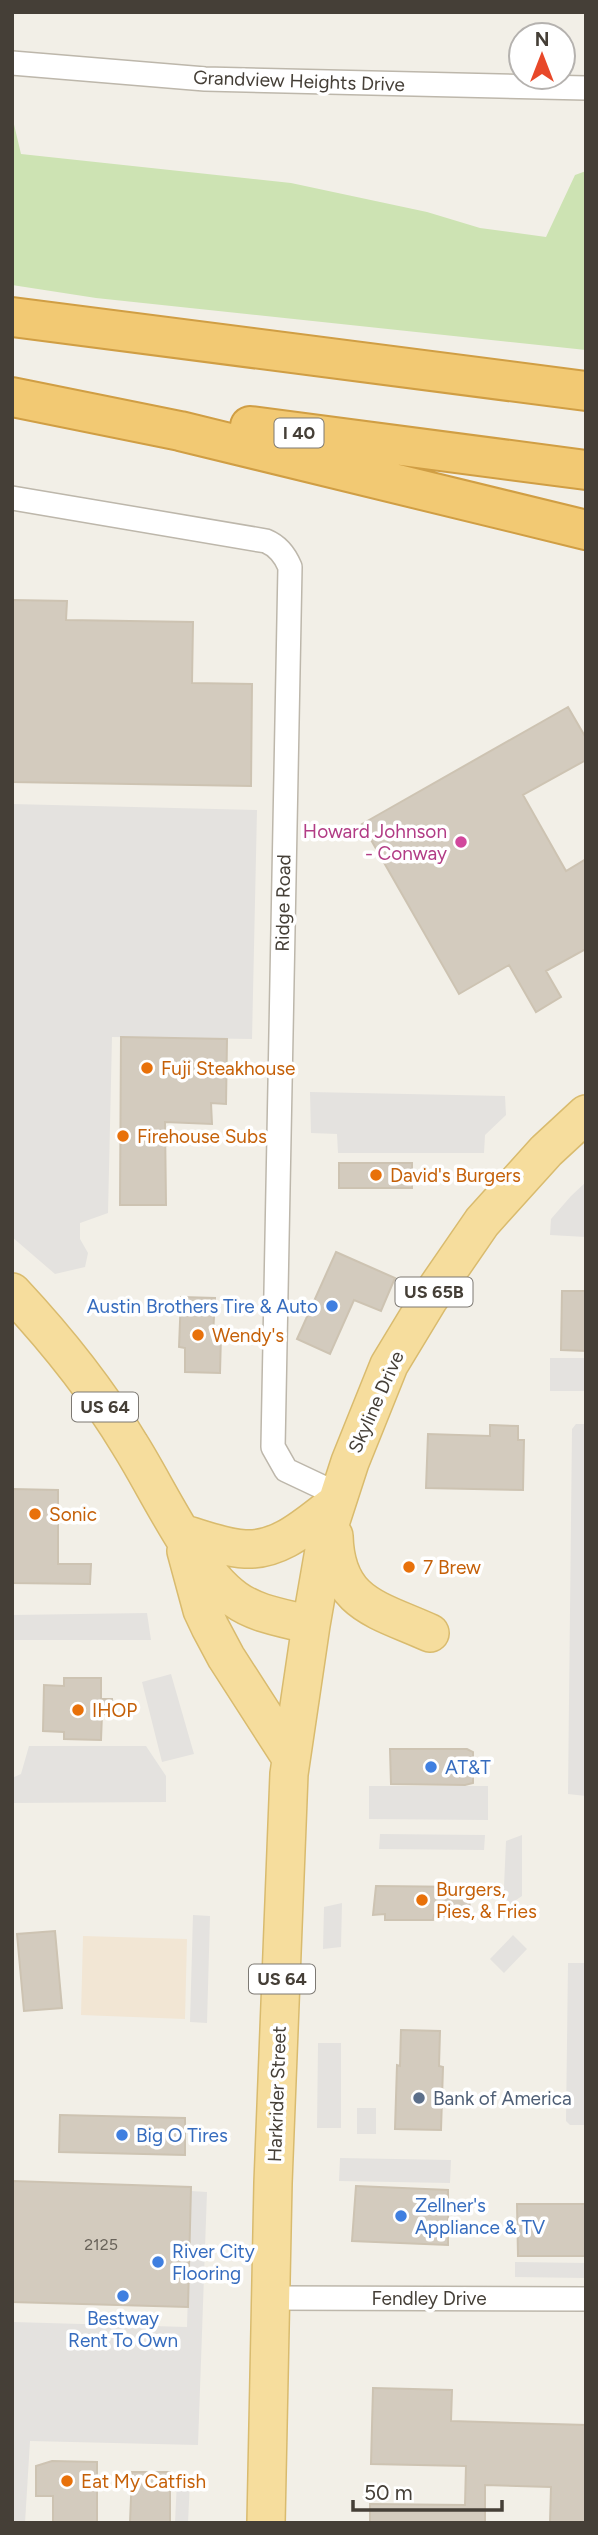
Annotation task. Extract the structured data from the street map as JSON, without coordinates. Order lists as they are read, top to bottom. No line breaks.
{"streets":{"highway":["I 40"],"main road":["US 65B","Skyline Drive","US 64","Harkrider Street"],"street":["Grandview Heights Drive","Ridge Road","Fendley Drive"]},"crossings":[["Ridge Road","Skyline Drive"],["Skyline Drive","US 64"],["Skyline Drive","Harkrider Street"],["US 64","Harkrider Street"],["Harkrider Street","Fendley Drive"]],"places":["Howard Johnson - Conway","Fuji Steakhouse","Firehouse Subs","David's Burgers","Austin Brothers Tire & Auto","Wendy's","Sonic","7 Brew","IHOP","AT&T","Burgers, Pies, & Fries","Bank of America","Big O Tires","Zellner's Appliance & TV","River City Flooring","Bestway Rent To Own","Eat My Catfish"],"house_numbers":["2125"],"scale_bar":"50 m","north":"top"}
